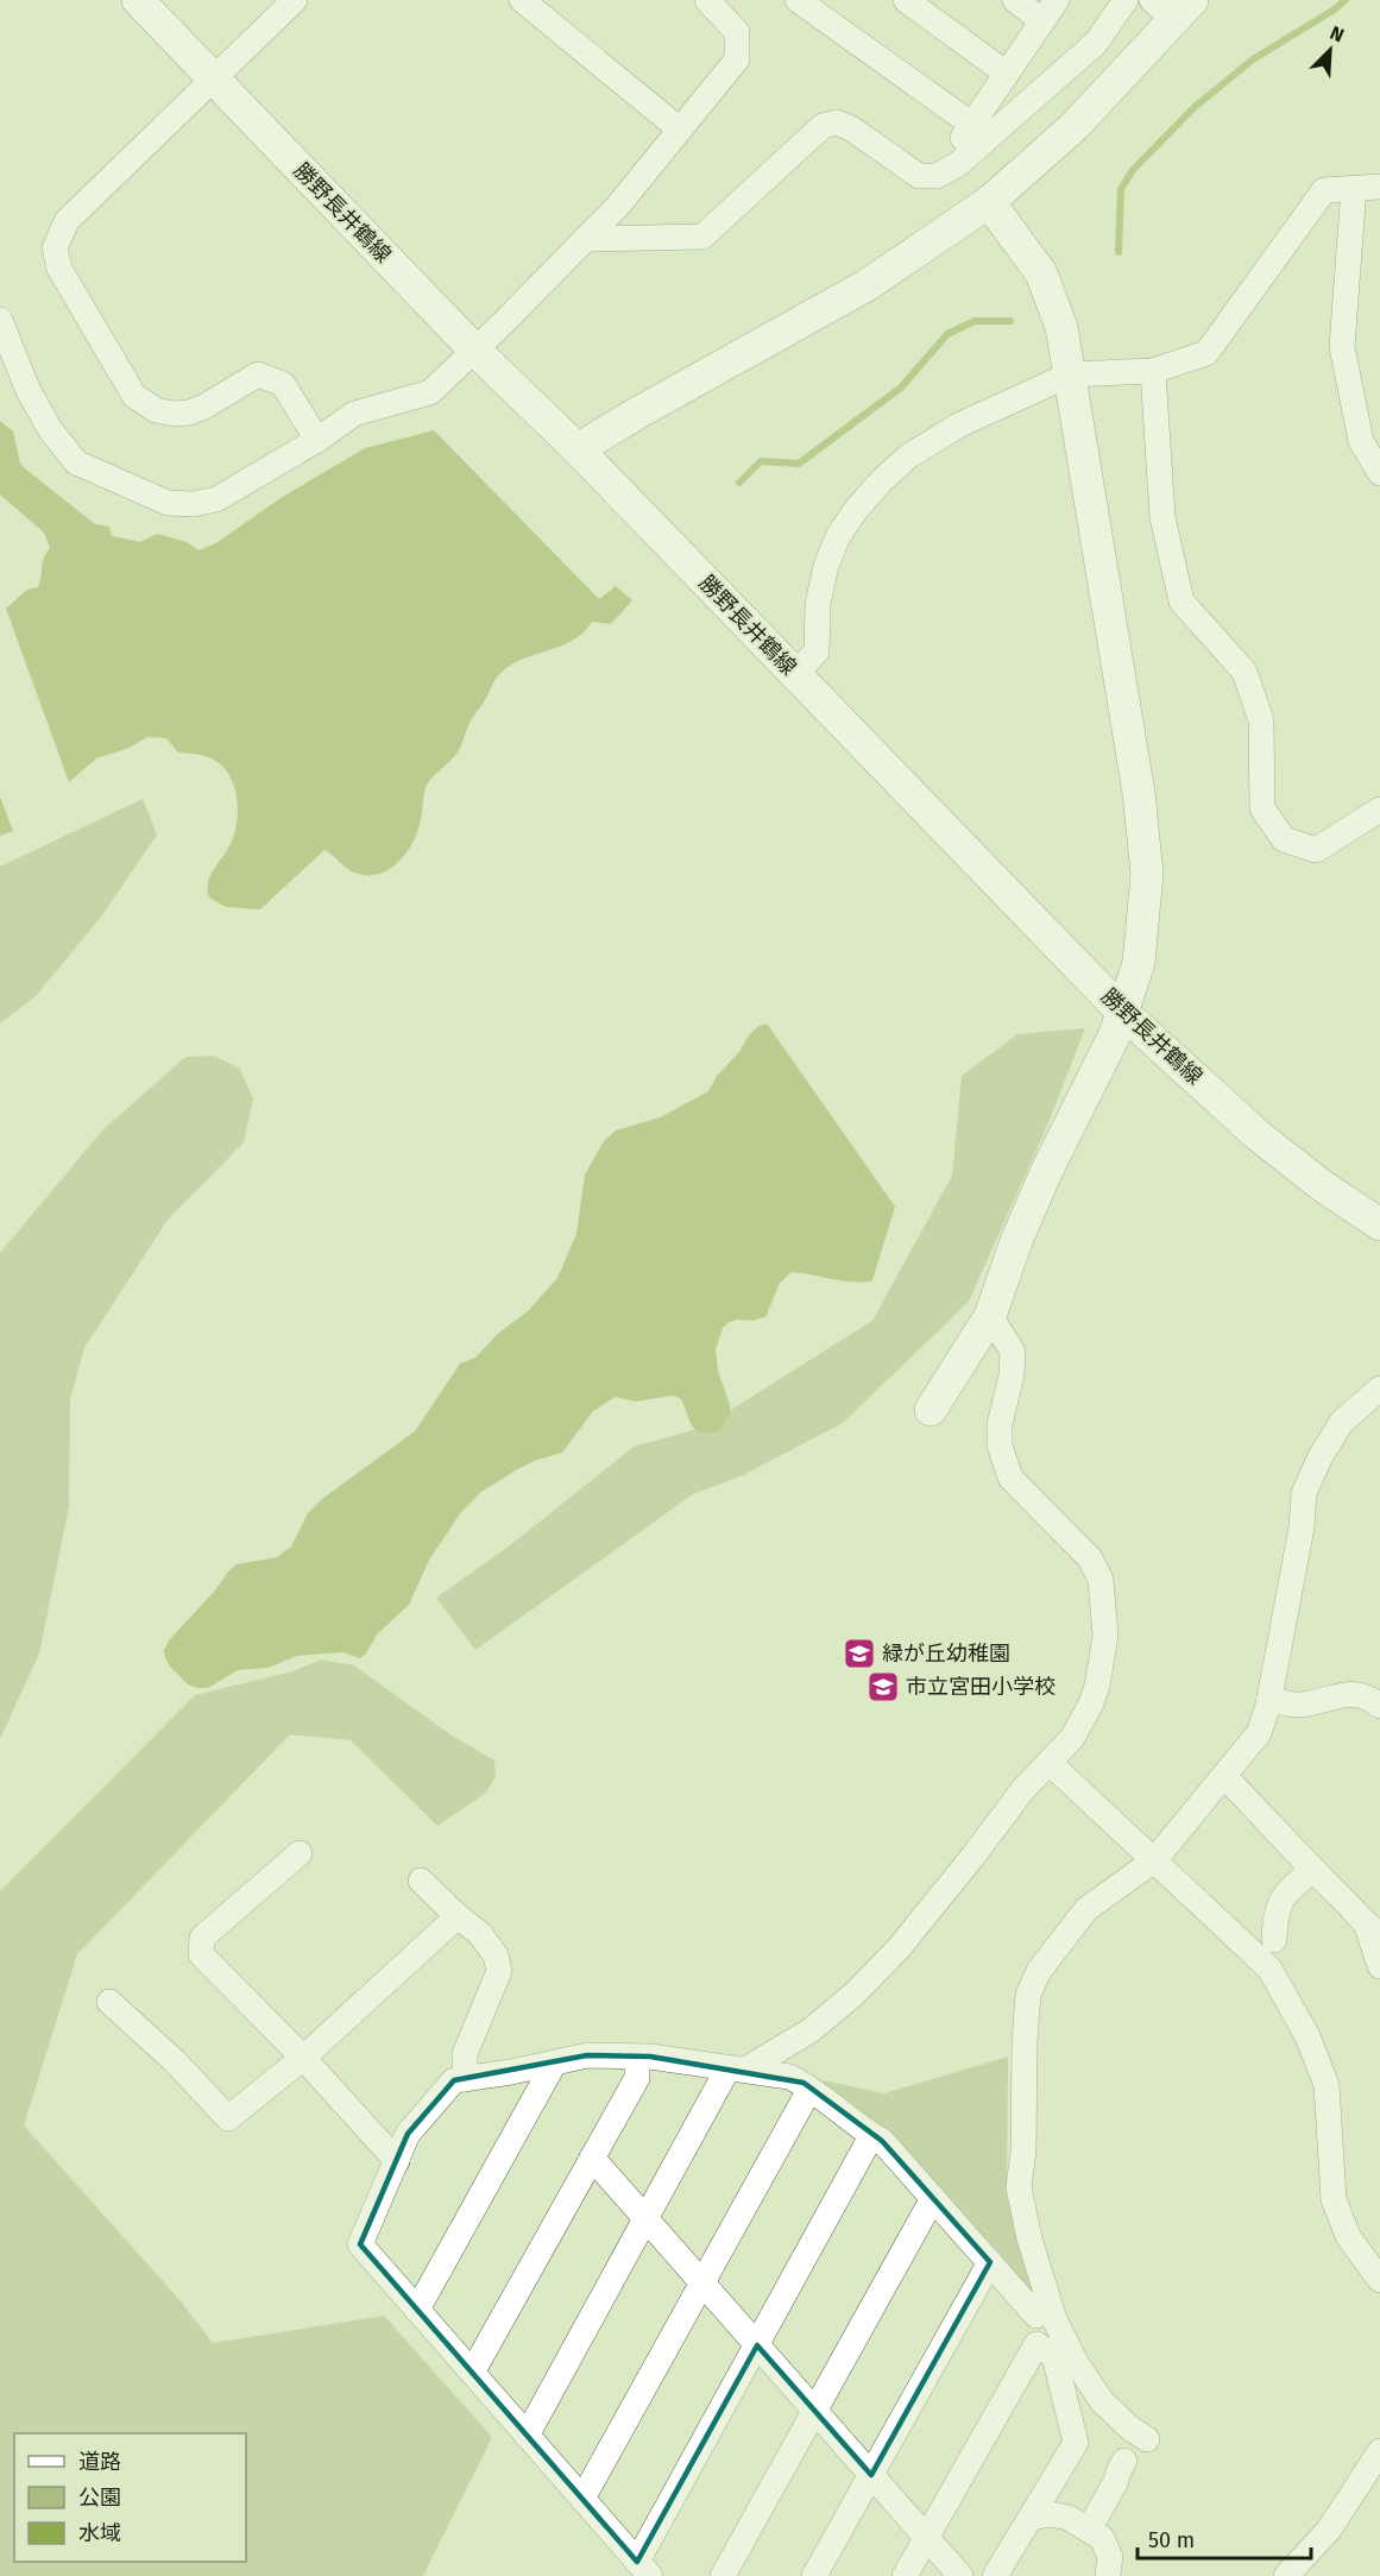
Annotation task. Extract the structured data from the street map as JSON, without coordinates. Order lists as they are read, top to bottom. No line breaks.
{"streets":{"street":["勝野長井鶴線"]},"places":{"school or university":["緑が丘幼稚園","市立宮田小学校"]},"legend":["道路","公園","水域"],"scale_bar":"50 m","north":"top right"}
